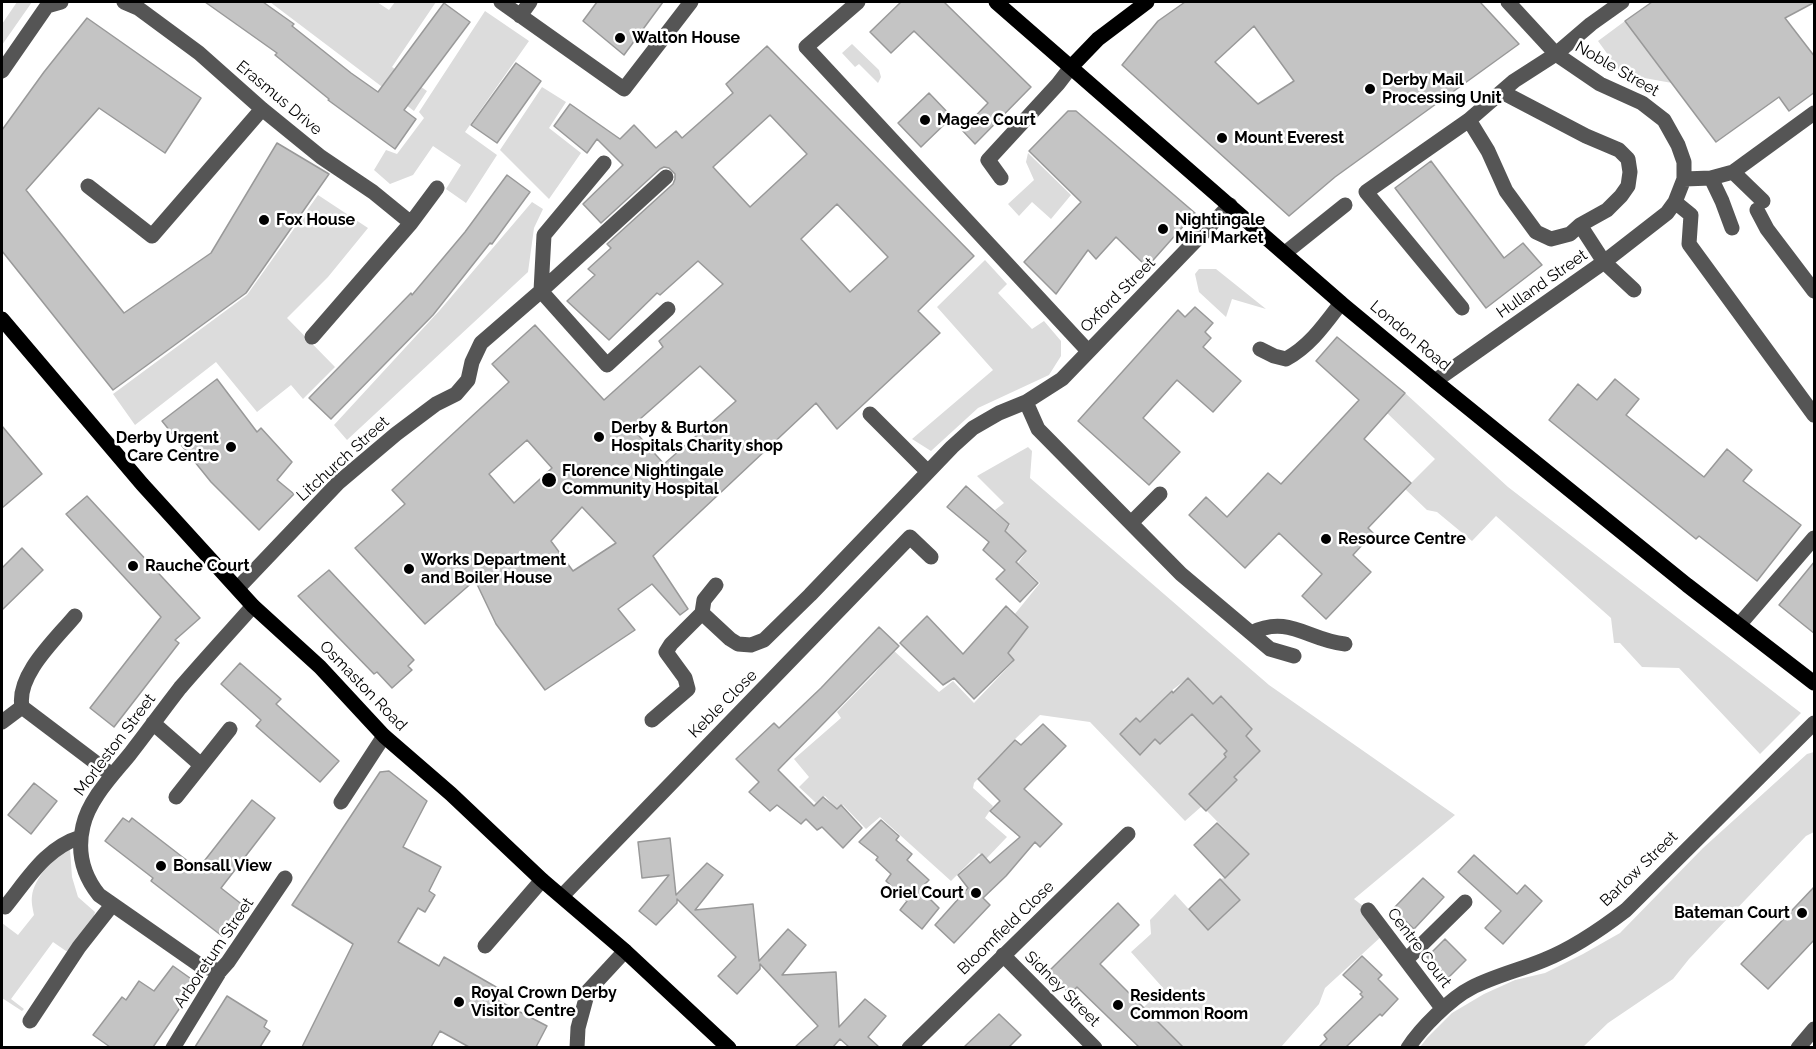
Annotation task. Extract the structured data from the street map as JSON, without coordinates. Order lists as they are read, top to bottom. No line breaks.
{"streets":{"main road":["London Road","Osmaston Road"],"street":["Noble Street","Erasmus Drive","Hulland Street","Oxford Street","Litchurch Street","Keble Close","Morleston Street","Barlow Street","Bloomfield Close","Centre Court","Arboretum Street","Sidney Street"]},"crossings":[["Noble Street","Hulland Street"],["Hulland Street","London Road"],["Oxford Street","London Road"],["Litchurch Street","Osmaston Road"],["Osmaston Road","Keble Close"],["Osmaston Road","Morleston Street"],["Morleston Street","Arboretum Street"],["Barlow Street","Centre Court"],["Bloomfield Close","Sidney Street"]],"places":["Walton House","Derby Mail Processing Unit","Magee Court","Mount Everest","Fox House","Nightingale Mini Market","Derby & Burton Hospitals Charity shop","Derby Urgent Care Centre","Florence Nightingale Community Hospital","Resource Centre","Rauche Court","Works Department and Boiler House","Bonsall View","Oriel Court","Bateman Court","Royal Crown Derby Visitor Centre","Residents Common Room"]}
